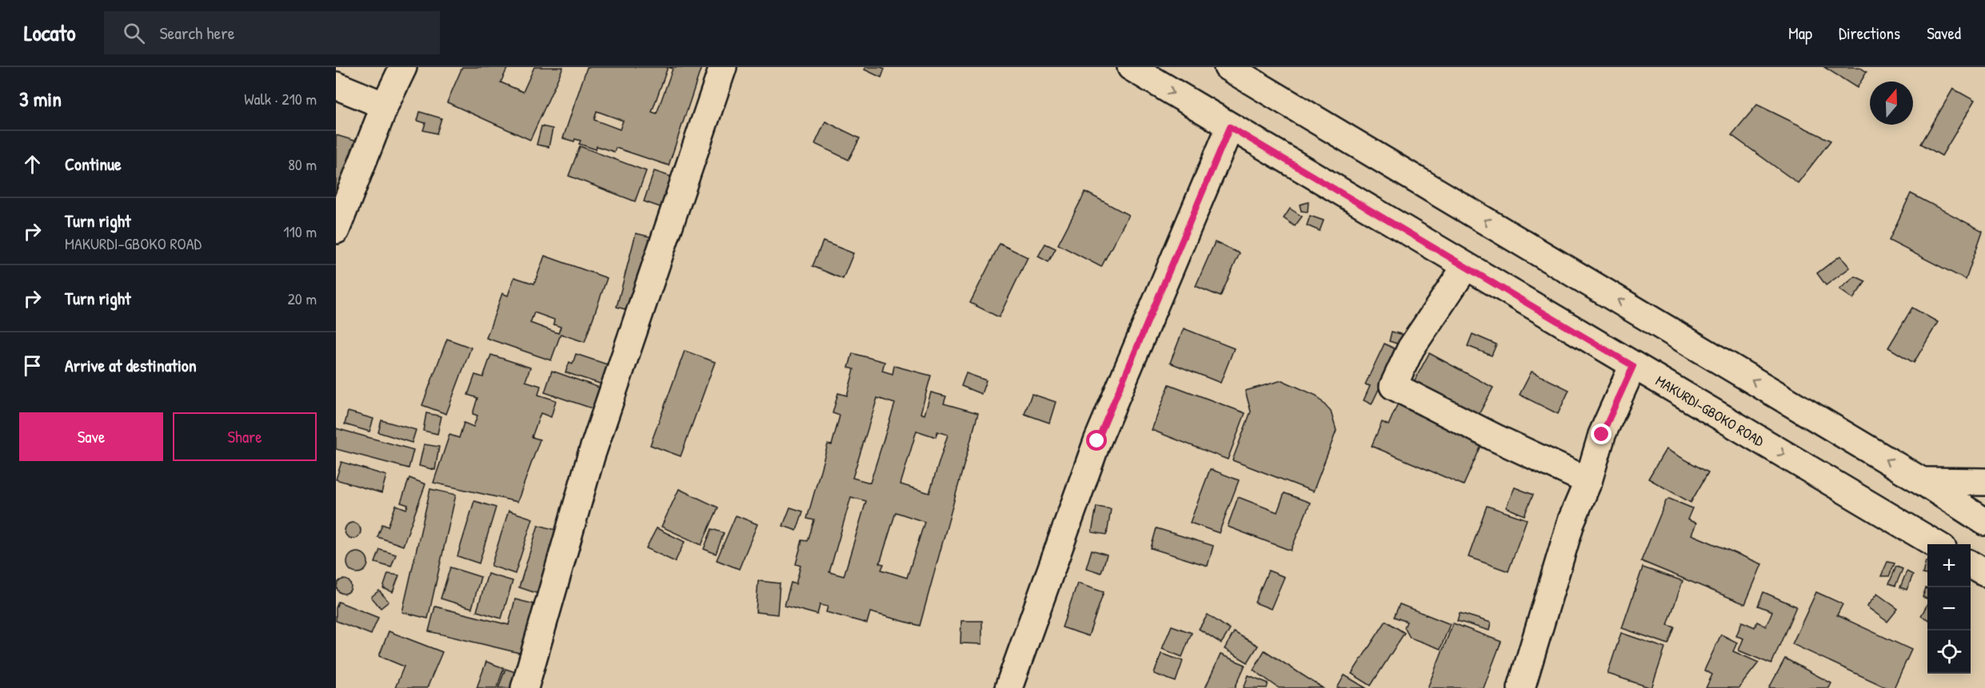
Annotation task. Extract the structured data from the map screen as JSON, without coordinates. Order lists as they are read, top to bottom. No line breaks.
{"streets":{"main road":["MAKURDI-GBOKO ROAD"]},"north":"top","page":{"header":"Locato","search":"Search here","nav":["Map","Directions","Saved"],"heading":["3 min","Walk · 210 m"],"list":[["Continue","80 m"],["Turn right","MAKURDI-GBOKO ROAD","110 m"],["Turn right","20 m"],"Arrive at destination"],"buttons":["Save","Share"],"map_buttons":["+","−"]}}
